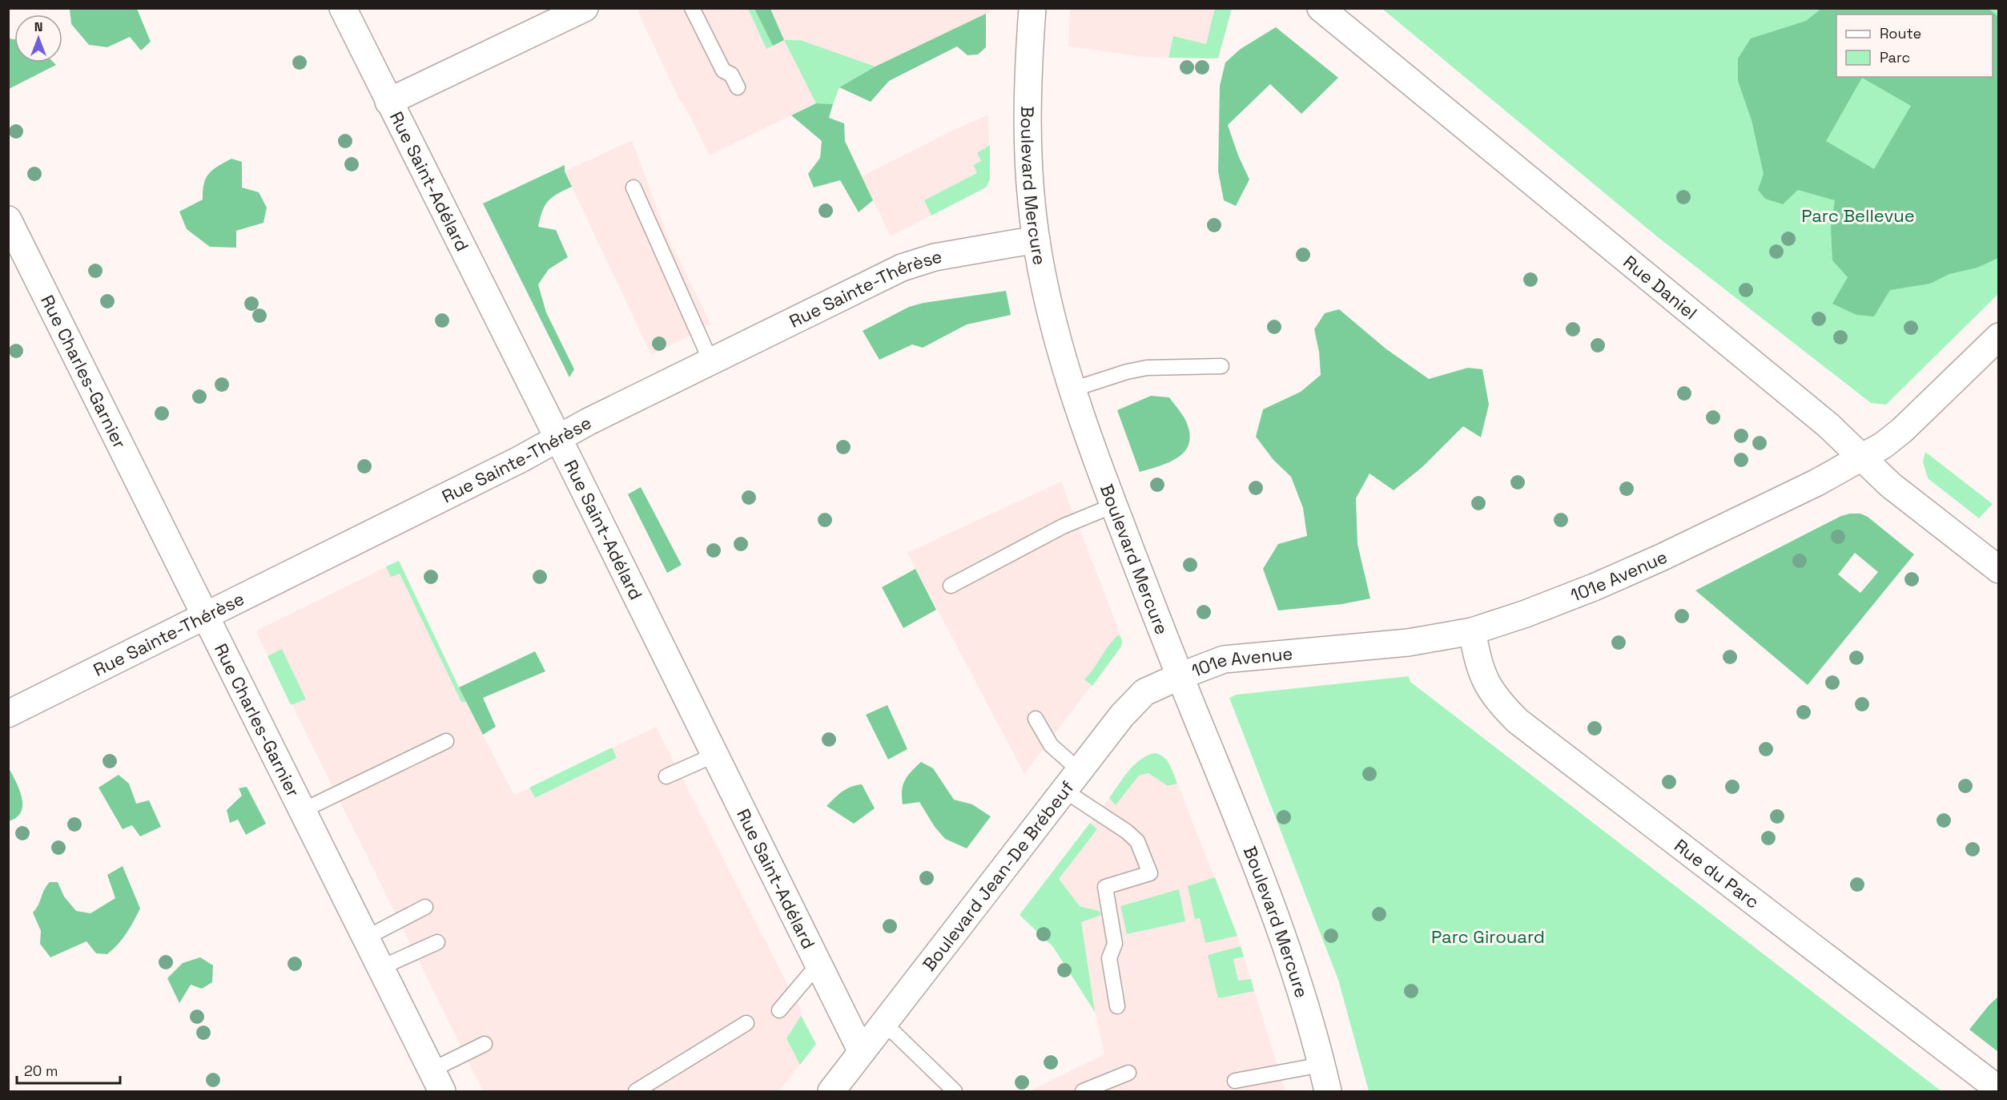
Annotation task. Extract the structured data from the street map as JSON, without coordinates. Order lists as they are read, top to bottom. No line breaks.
{"streets":{"street":["Rue Saint-Adélard","Boulevard Mercure","Rue Daniel","Rue Sainte-Thérèse","Rue Charles-Garnier","101e Avenue","Rue du Parc","Boulevard Jean-De Brébeuf"]},"crossings":[["Rue Saint-Adélard","Rue Sainte-Thérèse"],["Rue Saint-Adélard","Boulevard Jean-De Brébeuf"],["Boulevard Mercure","Rue Sainte-Thérèse"],["Boulevard Mercure","101e Avenue"],["Boulevard Mercure","Boulevard Jean-De Brébeuf"],["Rue Daniel","101e Avenue"],["Rue Sainte-Thérèse","Rue Charles-Garnier"],["101e Avenue","Rue du Parc"],["101e Avenue","Boulevard Jean-De Brébeuf"]],"parks":["Parc Bellevue","Parc Girouard"],"legend":["Route","Parc"],"scale_bar":"20 m","north":"top"}
